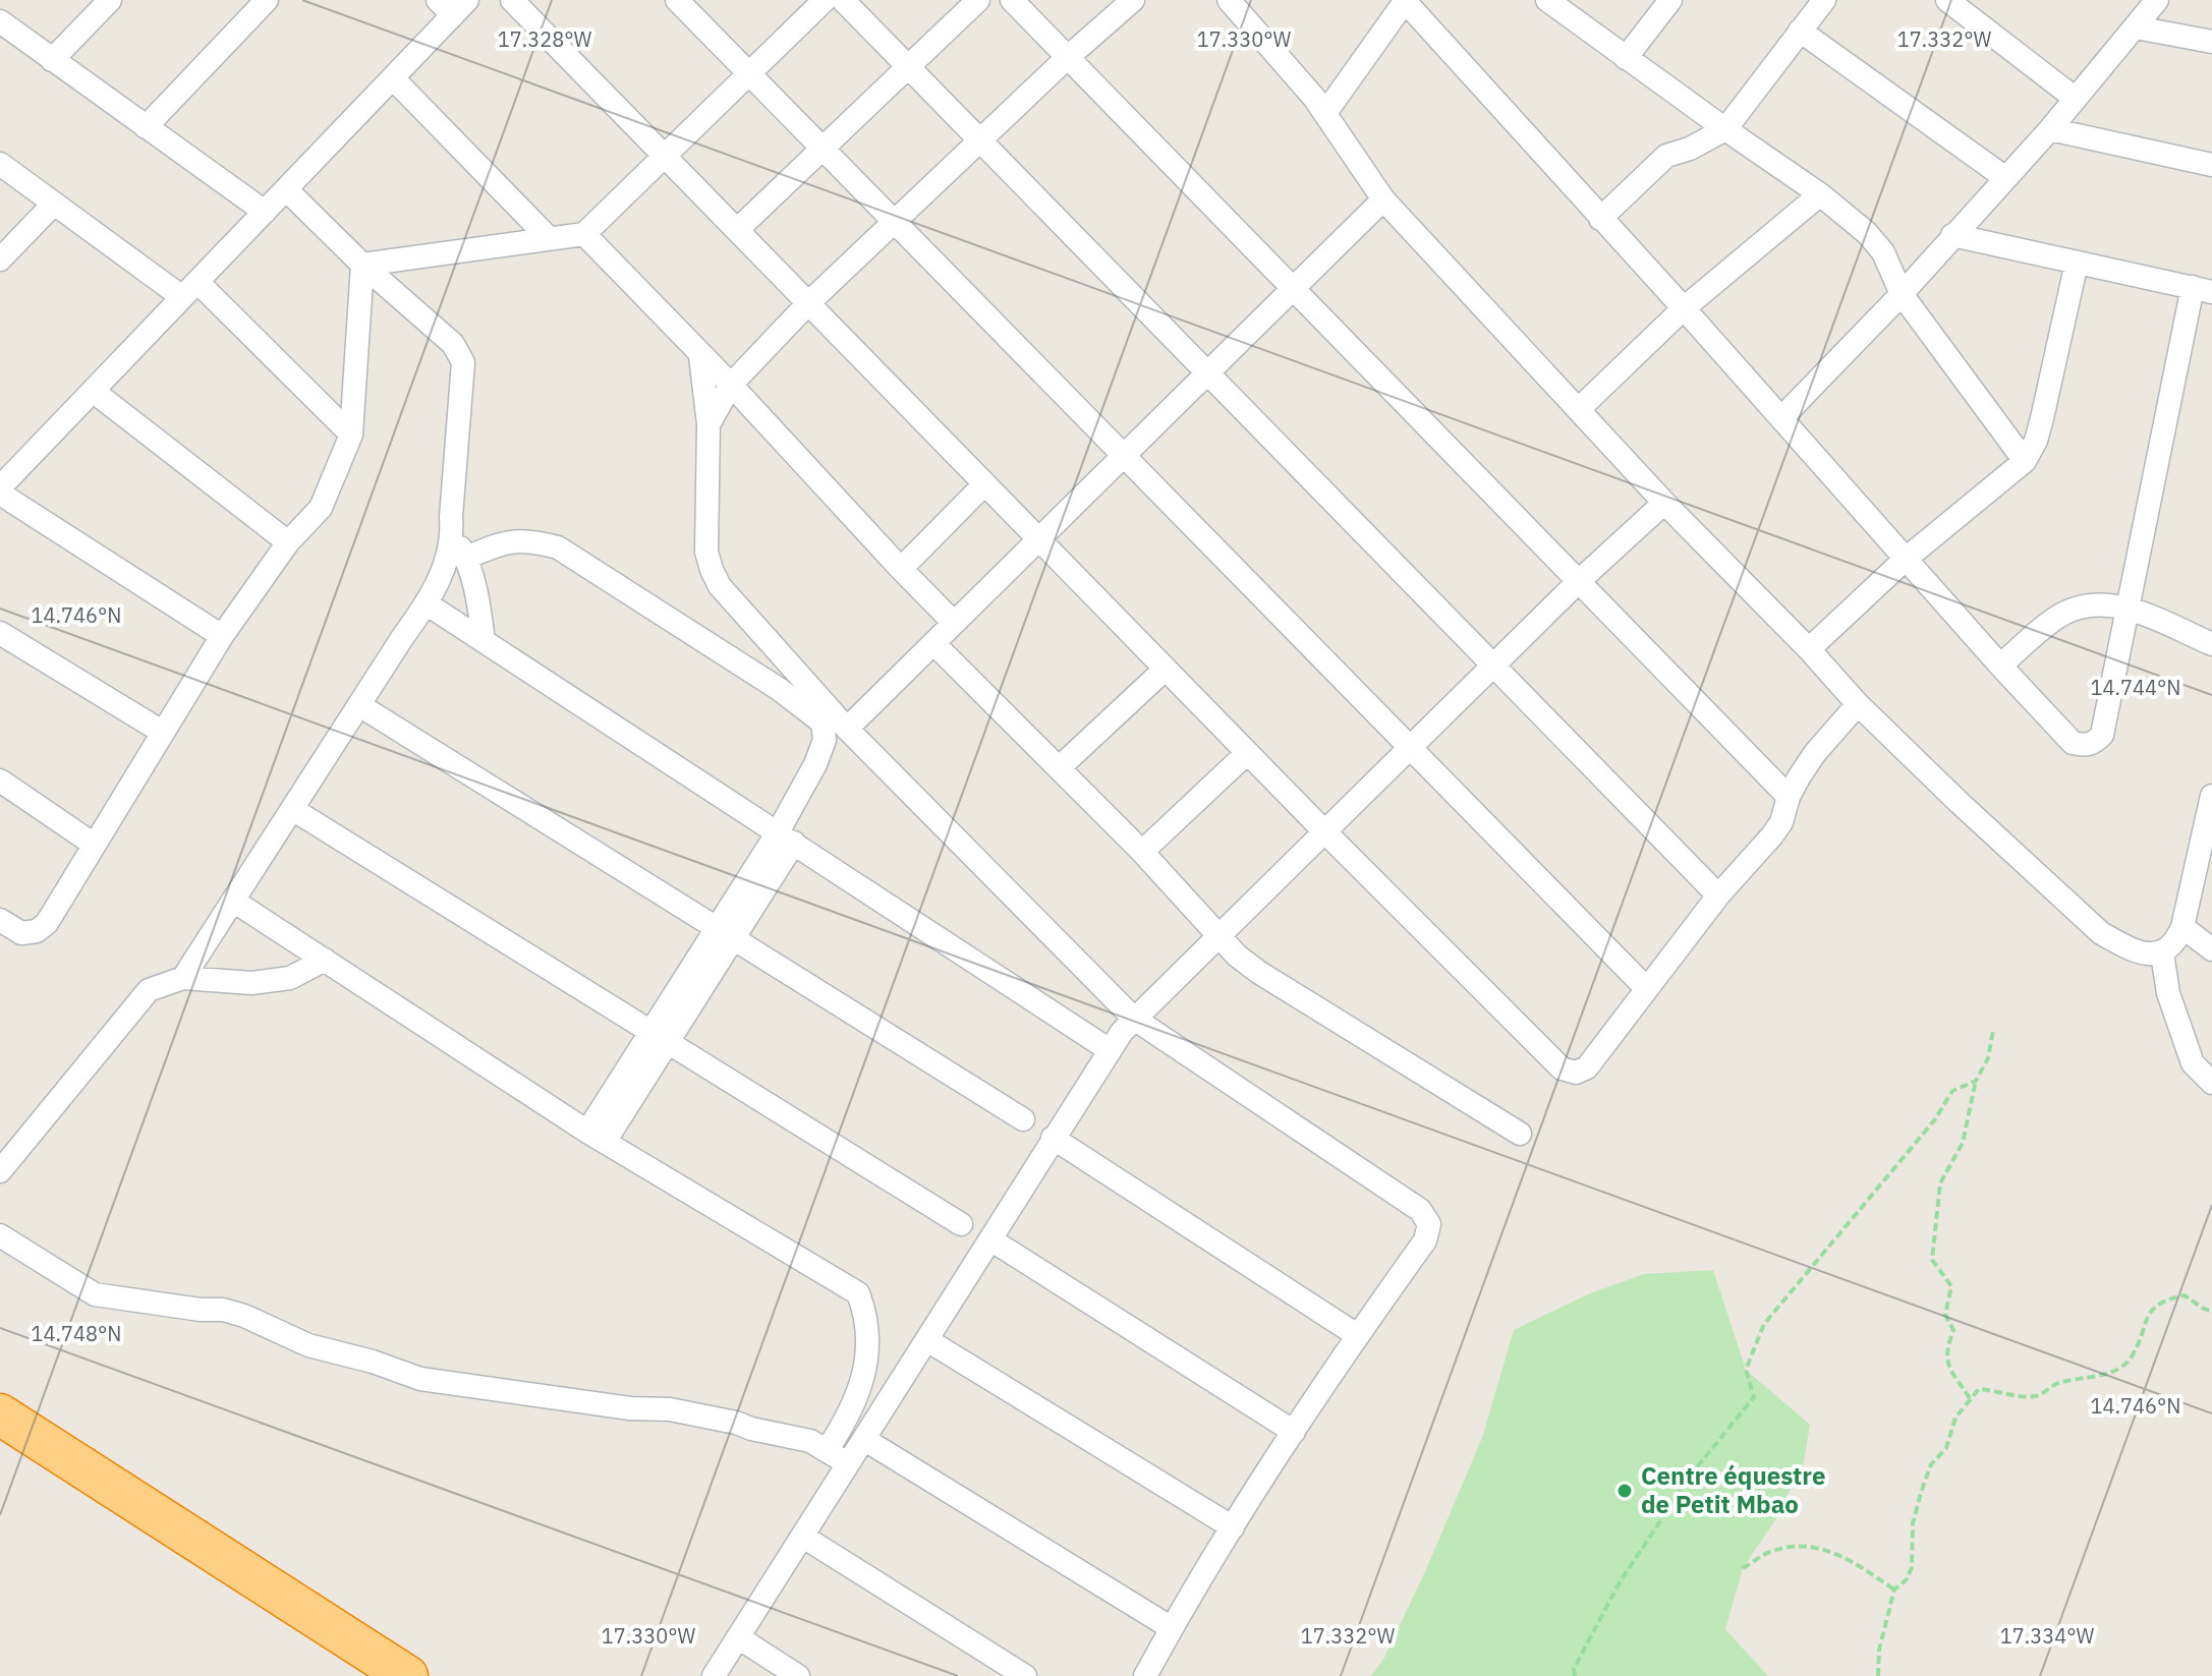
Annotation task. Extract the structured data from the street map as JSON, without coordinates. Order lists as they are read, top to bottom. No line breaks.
{"places":["Centre équestre de Petit Mbao"],"coordinates":["17.328°W","17.330°W","17.332°W","14.746°N","14.744°N","14.748°N","17.334°W"]}
